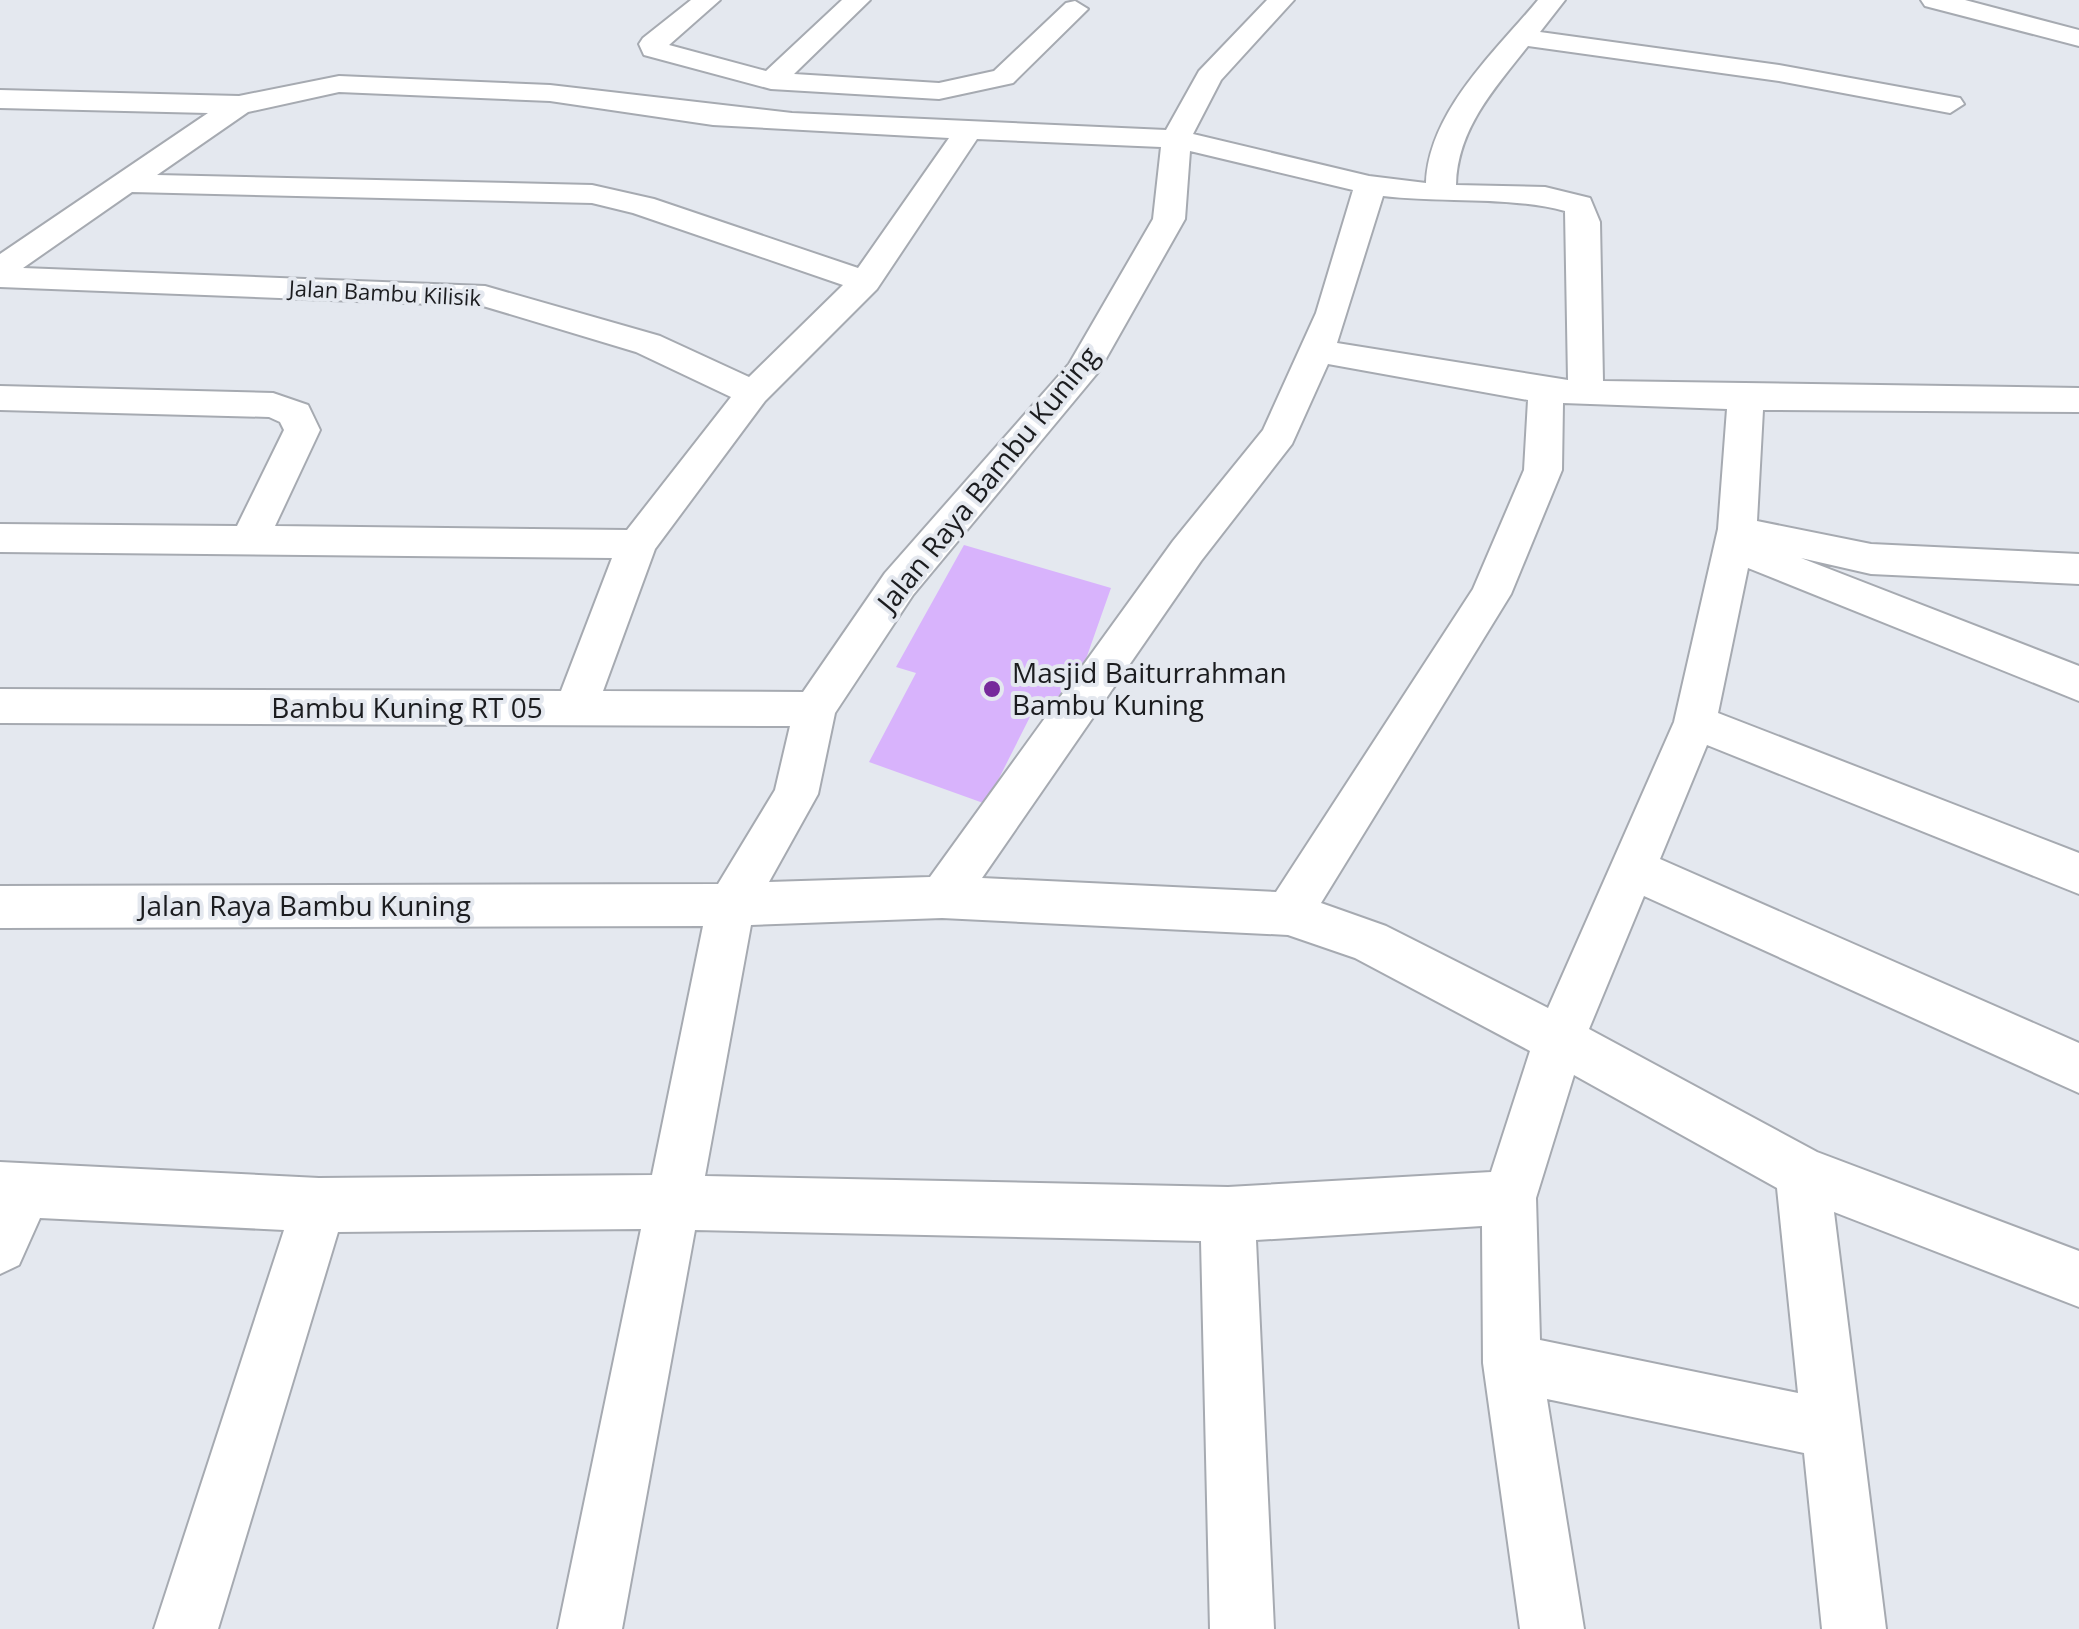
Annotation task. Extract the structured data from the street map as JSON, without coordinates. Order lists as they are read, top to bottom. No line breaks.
{"streets":{"street":["Jalan Bambu Kilisik","Jalan Raya Bambu Kuning","Bambu Kuning RT 05"]},"crossings":[["Jalan Raya Bambu Kuning","Bambu Kuning RT 05"]],"places":["Masjid Baiturrahman Bambu Kuning"]}
